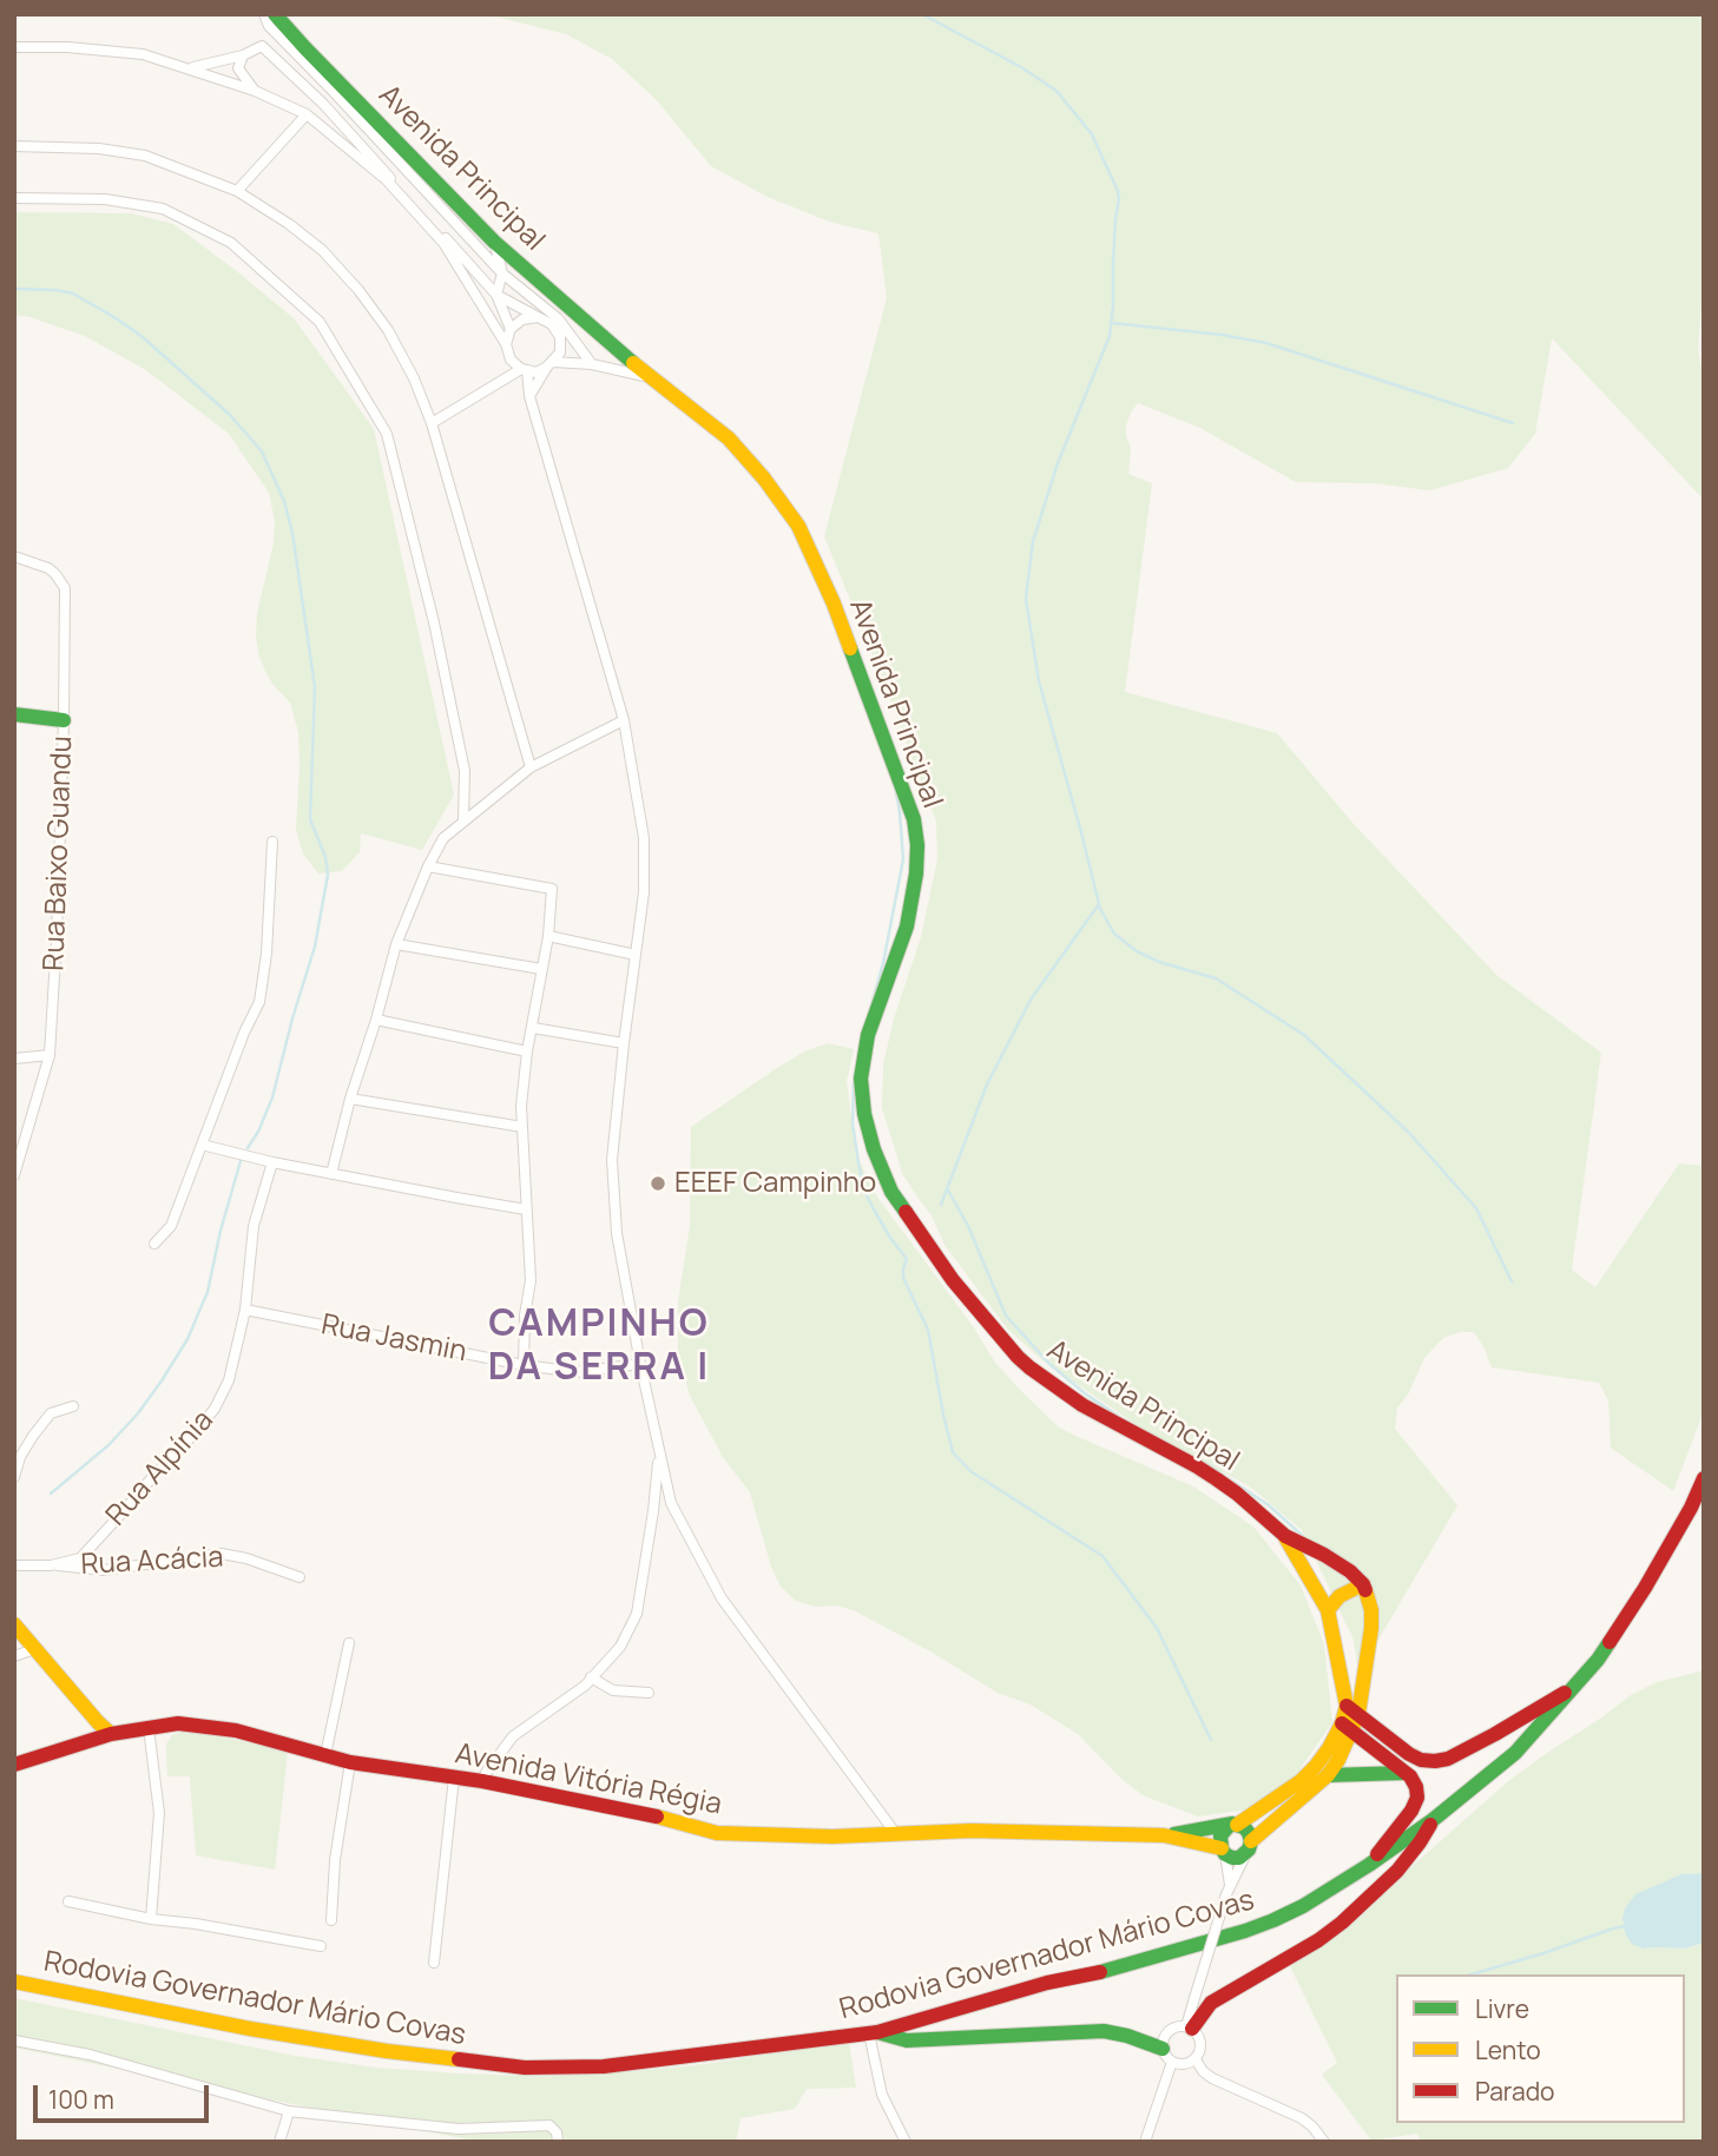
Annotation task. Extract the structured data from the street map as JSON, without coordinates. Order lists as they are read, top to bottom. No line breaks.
{"streets":{"street":["Avenida Principal","Rua Baixo Guandu","Rua Jasmin","Rua Alpínia","Rua Acácia","Avenida Vitória Régia","Rodovia Governador Mário Covas"]},"crossings":[["Rua Jasmin","Rua Alpínia"],["Rua Alpínia","Rua Acácia"]],"districts":["CAMPINHO DA SERRA I"],"places":["EEEF Campinho"],"legend":["Livre","Lento","Parado"],"scale_bar":"100 m"}
